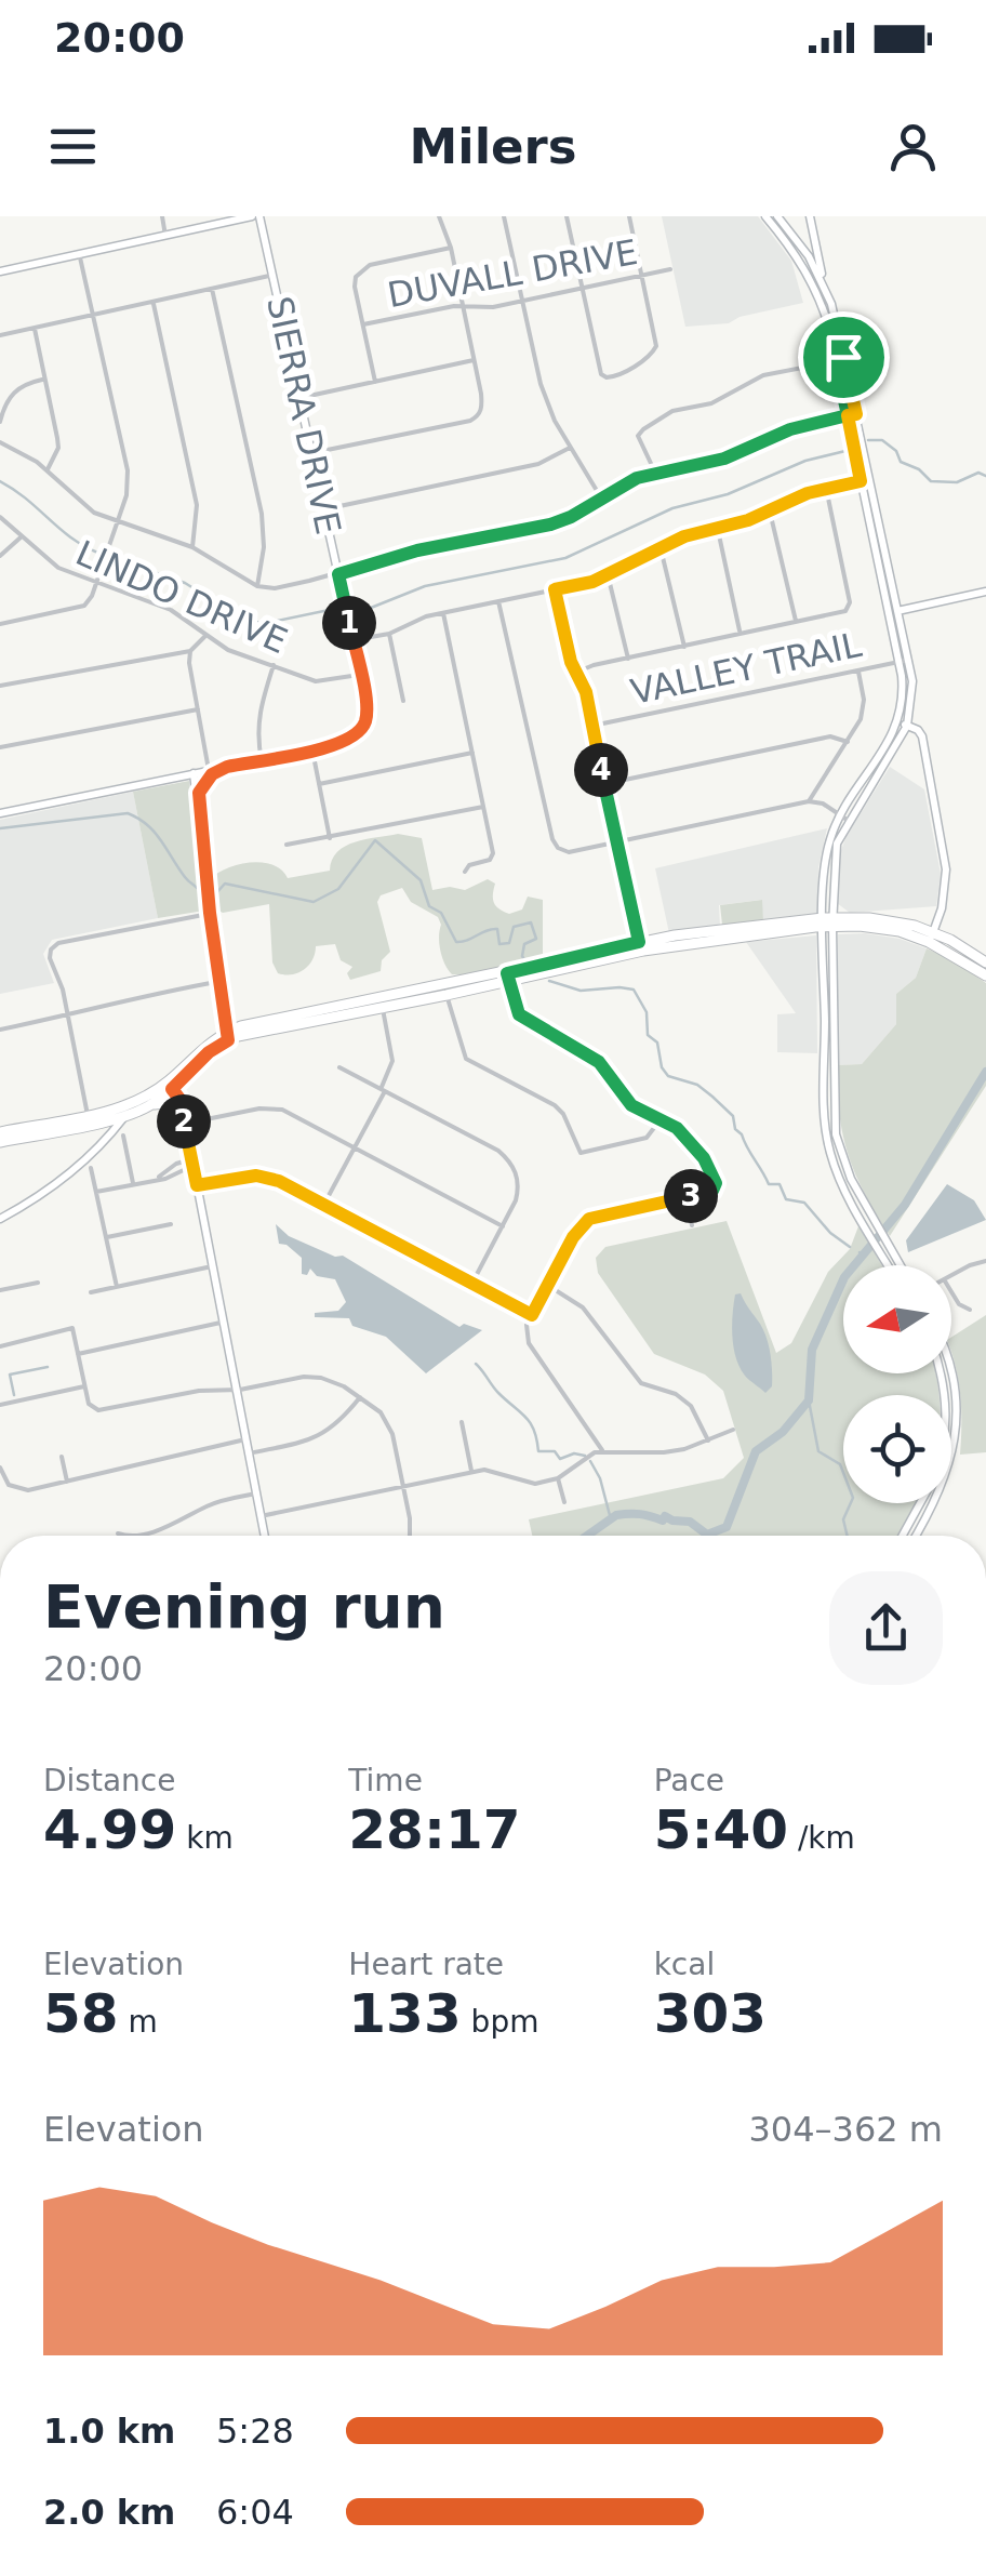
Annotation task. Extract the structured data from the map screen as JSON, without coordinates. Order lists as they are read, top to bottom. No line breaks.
{"streets":{"main road":["SIERRA DRIVE"],"street":["DUVALL DRIVE","LINDO DRIVE","VALLEY TRAIL"]},"crossings":[["SIERRA DRIVE","LINDO DRIVE"]],"north":"left","page":{"status":"20:00","header":"Milers","pins":["1","4","2","3"],"heading":["Evening run","20:00"],"stats":[["Distance","4.99 km"],["Time","28:17"],["Pace","5:40 /km"],["Elevation","58 m"],["Heart rate","133 bpm"],["kcal","303"]],"chart":["Elevation","304–362 m"],"list":[{"name":"1.0 km","note":"5:28"},{"name":"2.0 km","note":"6:04"}]}}
